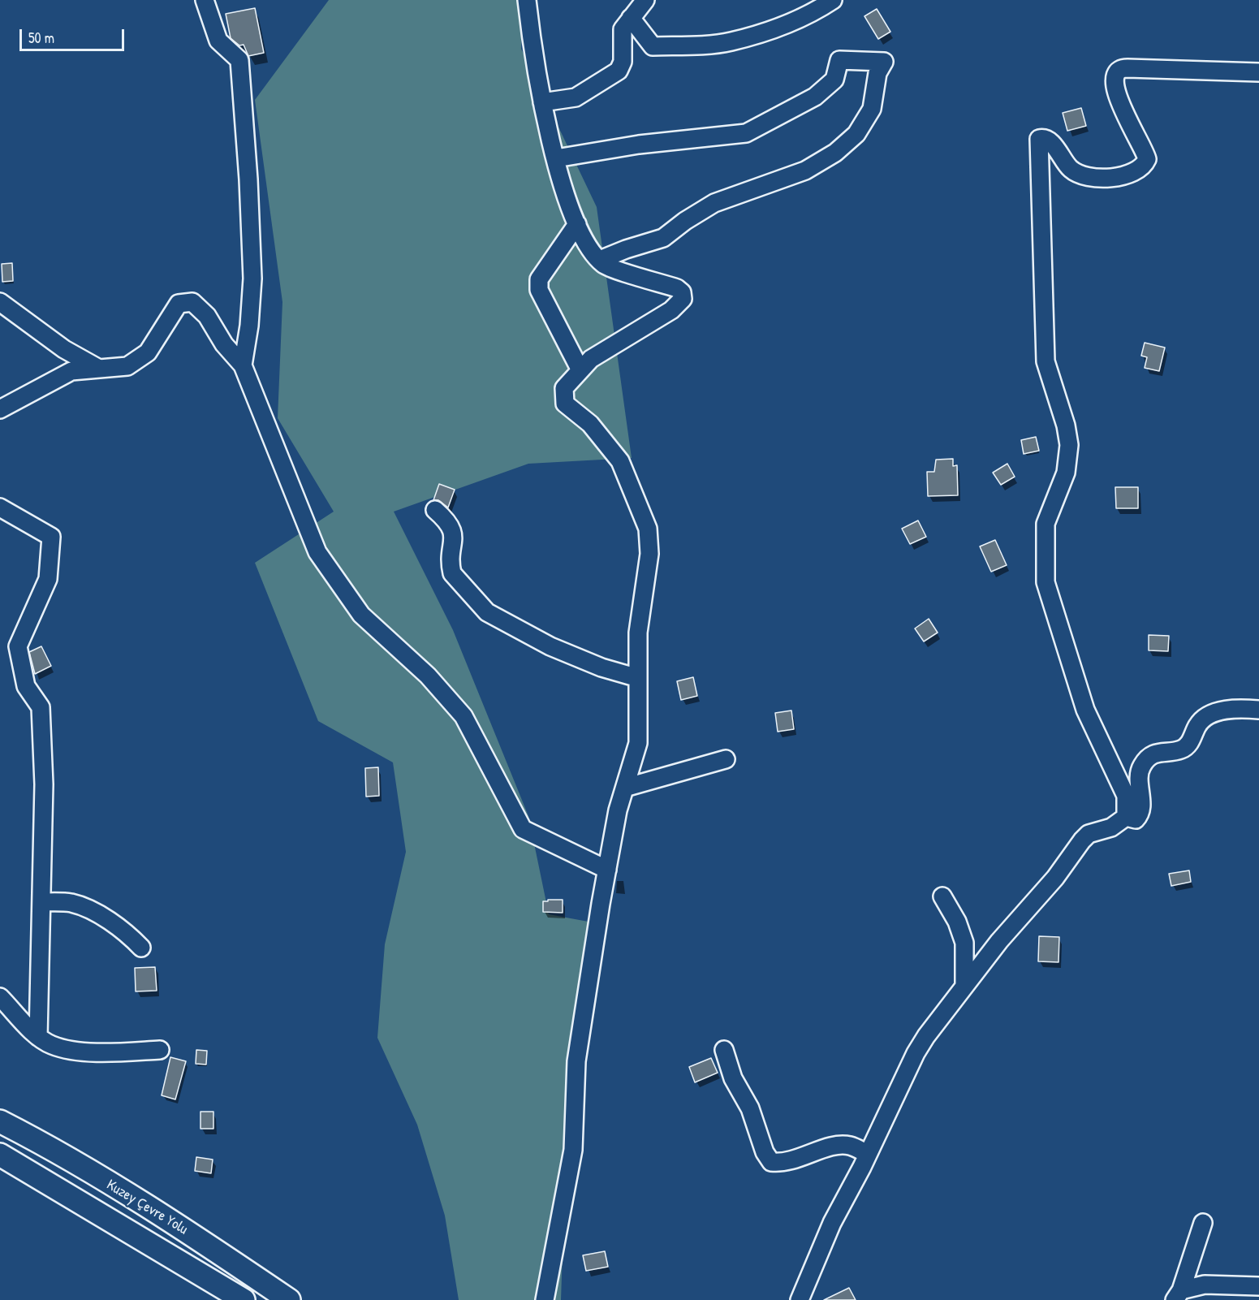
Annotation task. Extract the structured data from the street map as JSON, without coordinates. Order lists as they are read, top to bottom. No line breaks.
{"streets":{"main road":["Kuzey Çevre Yolu"]},"scale_bar":"50 m"}
